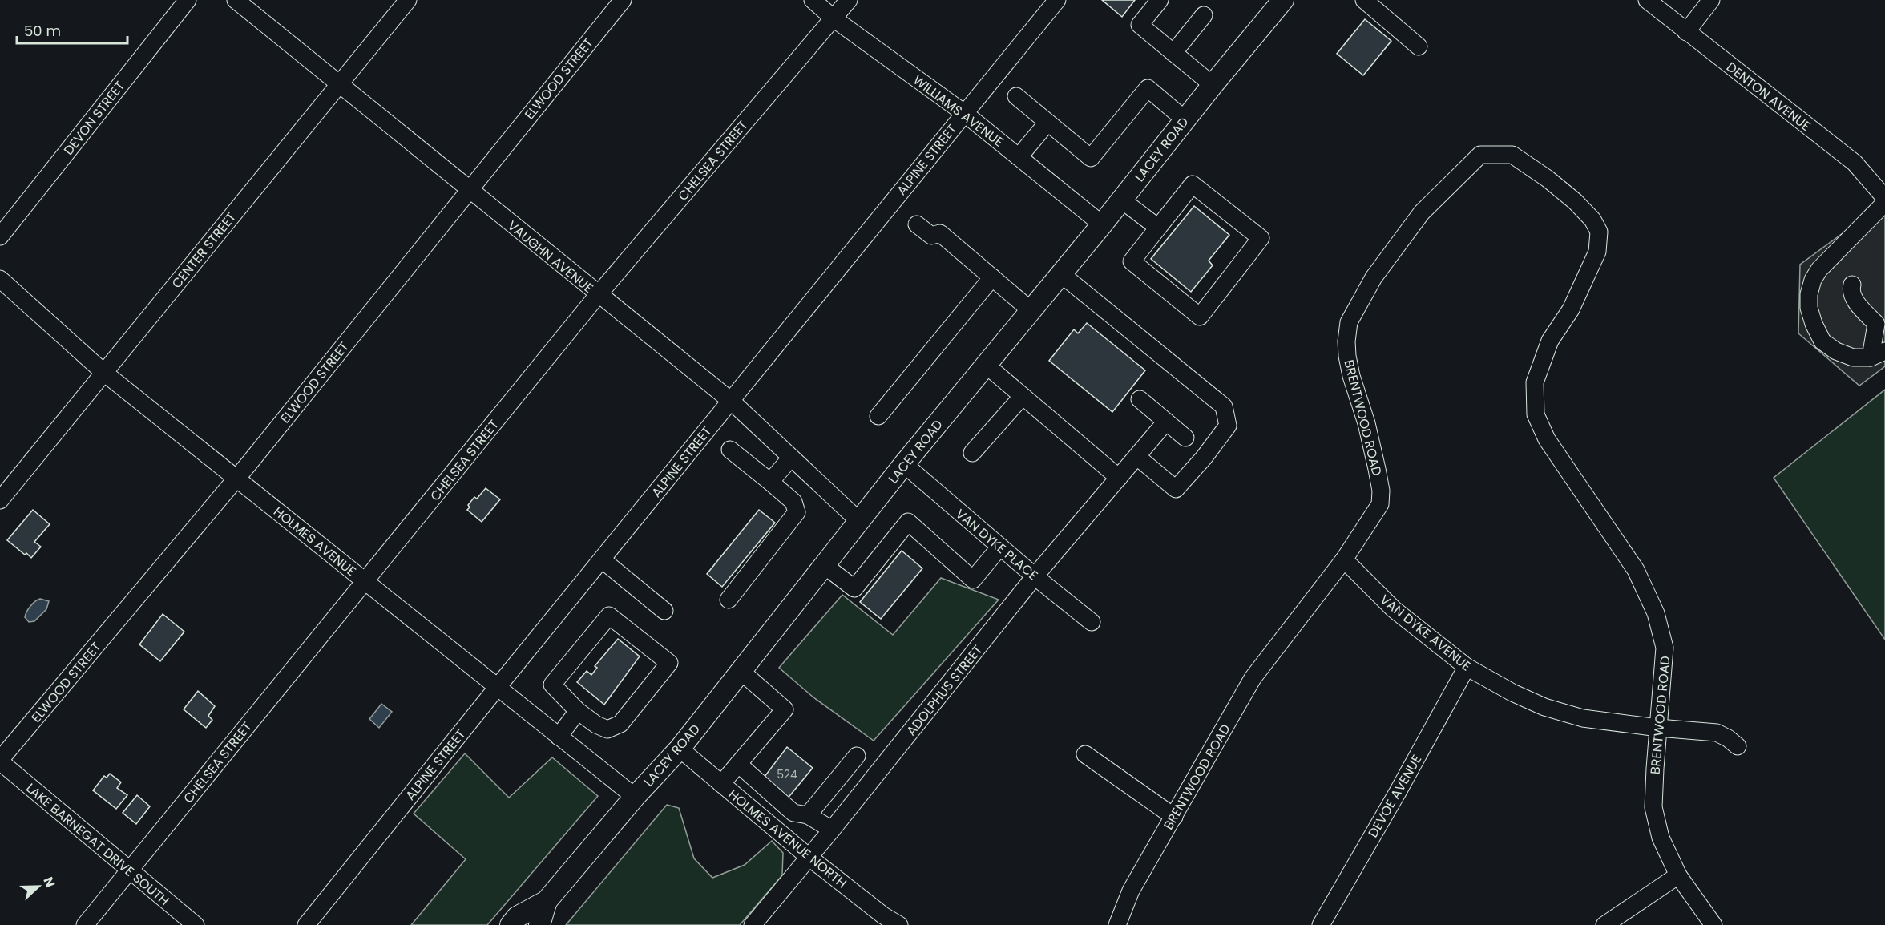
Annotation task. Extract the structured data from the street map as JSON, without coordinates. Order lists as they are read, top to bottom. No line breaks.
{"streets":{"main road":["LACEY ROAD"],"street":["ELWOOD STREET","DENTON AVENUE","WILLIAMS AVENUE","DEVON STREET","ALPINE STREET","CHELSEA STREET","CENTER STREET","VAUGHN AVENUE","BRENTWOOD ROAD","HOLMES AVENUE","VAN DYKE PLACE","VAN DYKE AVENUE","ADOLPHUS STREET","DEVOE AVENUE","HOLMES AVENUE NORTH","LAKE BARNEGAT DRIVE SOUTH"]},"crossings":[["ELWOOD STREET","VAUGHN AVENUE"],["ELWOOD STREET","HOLMES AVENUE"],["ELWOOD STREET","LAKE BARNEGAT DRIVE SOUTH"],["WILLIAMS AVENUE","LACEY ROAD"],["WILLIAMS AVENUE","ALPINE STREET"],["WILLIAMS AVENUE","CHELSEA STREET"],["LACEY ROAD","VAUGHN AVENUE"],["LACEY ROAD","HOLMES AVENUE"],["LACEY ROAD","VAN DYKE PLACE"],["LACEY ROAD","HOLMES AVENUE NORTH"],["ALPINE STREET","VAUGHN AVENUE"],["ALPINE STREET","HOLMES AVENUE"],["CHELSEA STREET","VAUGHN AVENUE"],["CHELSEA STREET","HOLMES AVENUE"],["CHELSEA STREET","LAKE BARNEGAT DRIVE SOUTH"],["CENTER STREET","VAUGHN AVENUE"],["CENTER STREET","HOLMES AVENUE"],["BRENTWOOD ROAD","VAN DYKE AVENUE"],["VAN DYKE PLACE","ADOLPHUS STREET"],["VAN DYKE AVENUE","DEVOE AVENUE"],["ADOLPHUS STREET","HOLMES AVENUE NORTH"]],"house_numbers":["524"],"scale_bar":"50 m","north":"right"}
